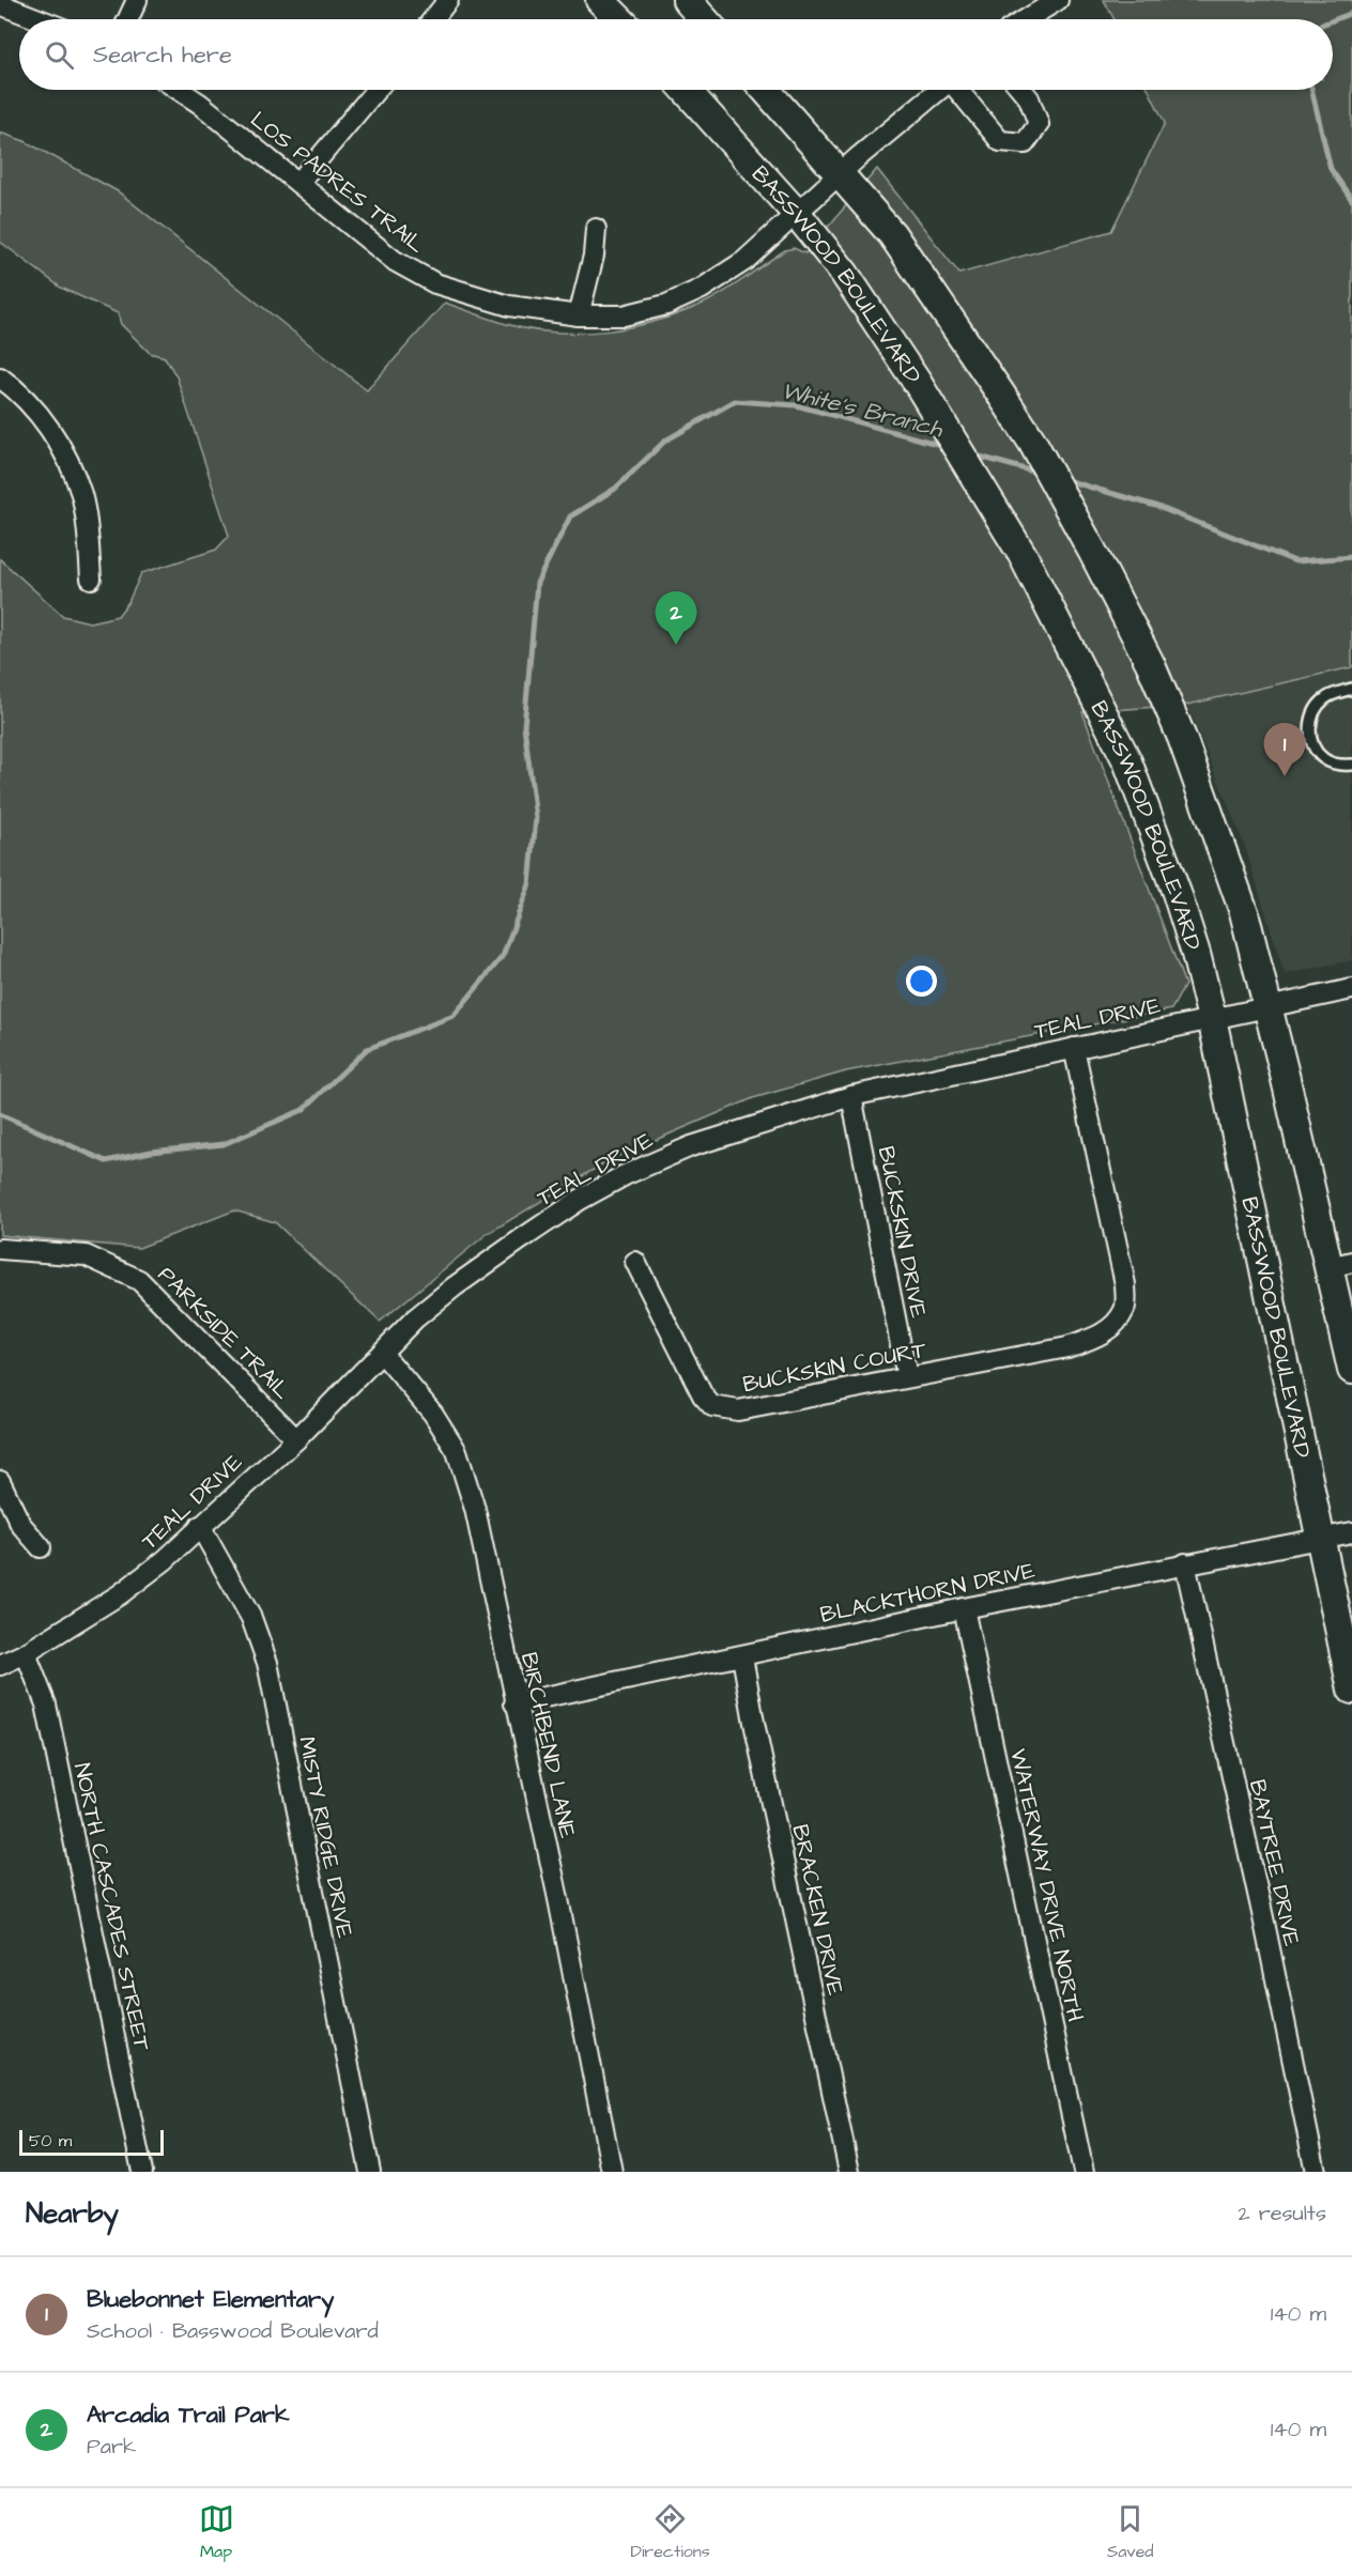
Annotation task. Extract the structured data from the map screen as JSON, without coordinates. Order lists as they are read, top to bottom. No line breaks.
{"streets":{"main road":["BASSWOOD BOULEVARD"],"street":["LOS PADRES TRAIL","TEAL DRIVE","BUCKSKIN DRIVE","PARKSIDE TRAIL","BUCKSKIN COURT","BLACKTHORN DRIVE","BIRCHBEND LANE","MISTY RIDGE DRIVE","BAYTREE DRIVE","WATERWAY DRIVE NORTH","NORTH CASCADES STREET","BRACKEN DRIVE"]},"crossings":[["LOS PADRES TRAIL","BASSWOOD BOULEVARD"],["BASSWOOD BOULEVARD","TEAL DRIVE"],["BASSWOOD BOULEVARD","BLACKTHORN DRIVE"],["TEAL DRIVE","BUCKSKIN DRIVE"],["TEAL DRIVE","PARKSIDE TRAIL"],["TEAL DRIVE","BUCKSKIN COURT"],["TEAL DRIVE","BIRCHBEND LANE"],["TEAL DRIVE","MISTY RIDGE DRIVE"],["TEAL DRIVE","NORTH CASCADES STREET"],["BUCKSKIN DRIVE","BUCKSKIN COURT"],["BLACKTHORN DRIVE","BIRCHBEND LANE"],["BLACKTHORN DRIVE","BAYTREE DRIVE"],["BLACKTHORN DRIVE","WATERWAY DRIVE NORTH"],["BLACKTHORN DRIVE","BRACKEN DRIVE"]],"water":["White's Branch"],"scale_bar":"50 m","page":{"search":"Search here","pins":["2","1"],"scale":"50 m","heading":["Nearby","2 results"],"list":[{"mark":"1","name":"Bluebonnet Elementary","note":"School · Basswood Boulevard","value":"140 m"},{"mark":"2","name":"Arcadia Trail Park","note":"Park","value":"140 m"}],"nav":["Map","Directions","Saved"]}}
